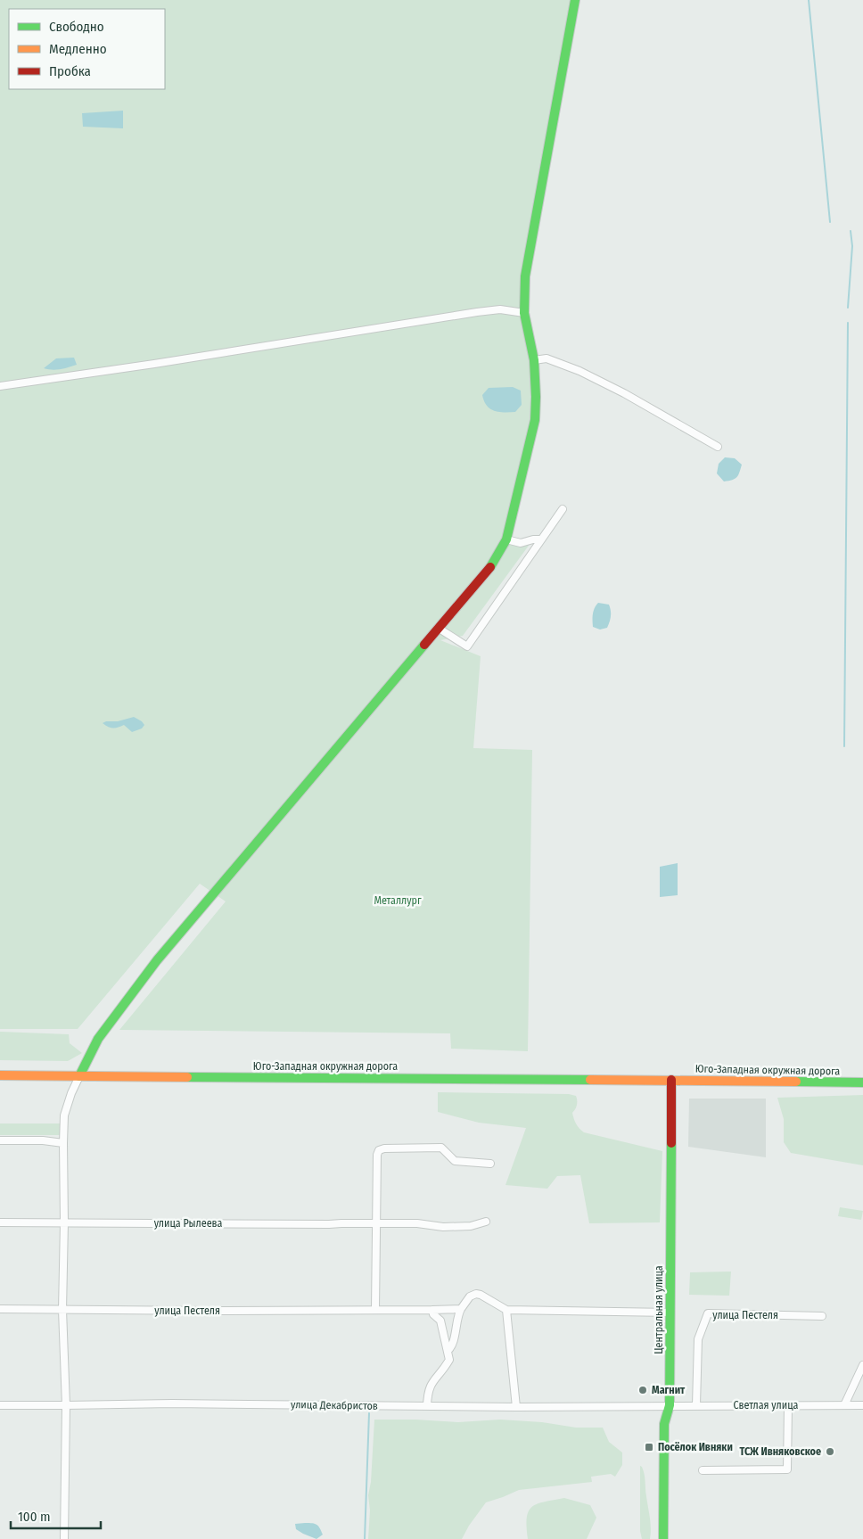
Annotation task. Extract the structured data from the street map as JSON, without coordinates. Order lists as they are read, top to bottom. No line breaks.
{"streets":{"main road":["Юго-Западная окружная дорога","Центральная улица"],"street":["улица Рылеева","улица Пестеля","улица Декабристов","Светлая улица"]},"crossings":[["Юго-Западная окружная дорога","Центральная улица"],["Центральная улица","улица Декабристов"],["Центральная улица","Светлая улица"],["улица Пестеля","Светлая улица"],["улица Декабристов","Светлая улица"]],"parks":["Металлург"],"places":{"other":["Магнит","ТСЖ Ивняковское"],"transit":["Посёлок Ивняки"]},"legend":["Свободно","Медленно","Пробка"],"scale_bar":"100 m"}
